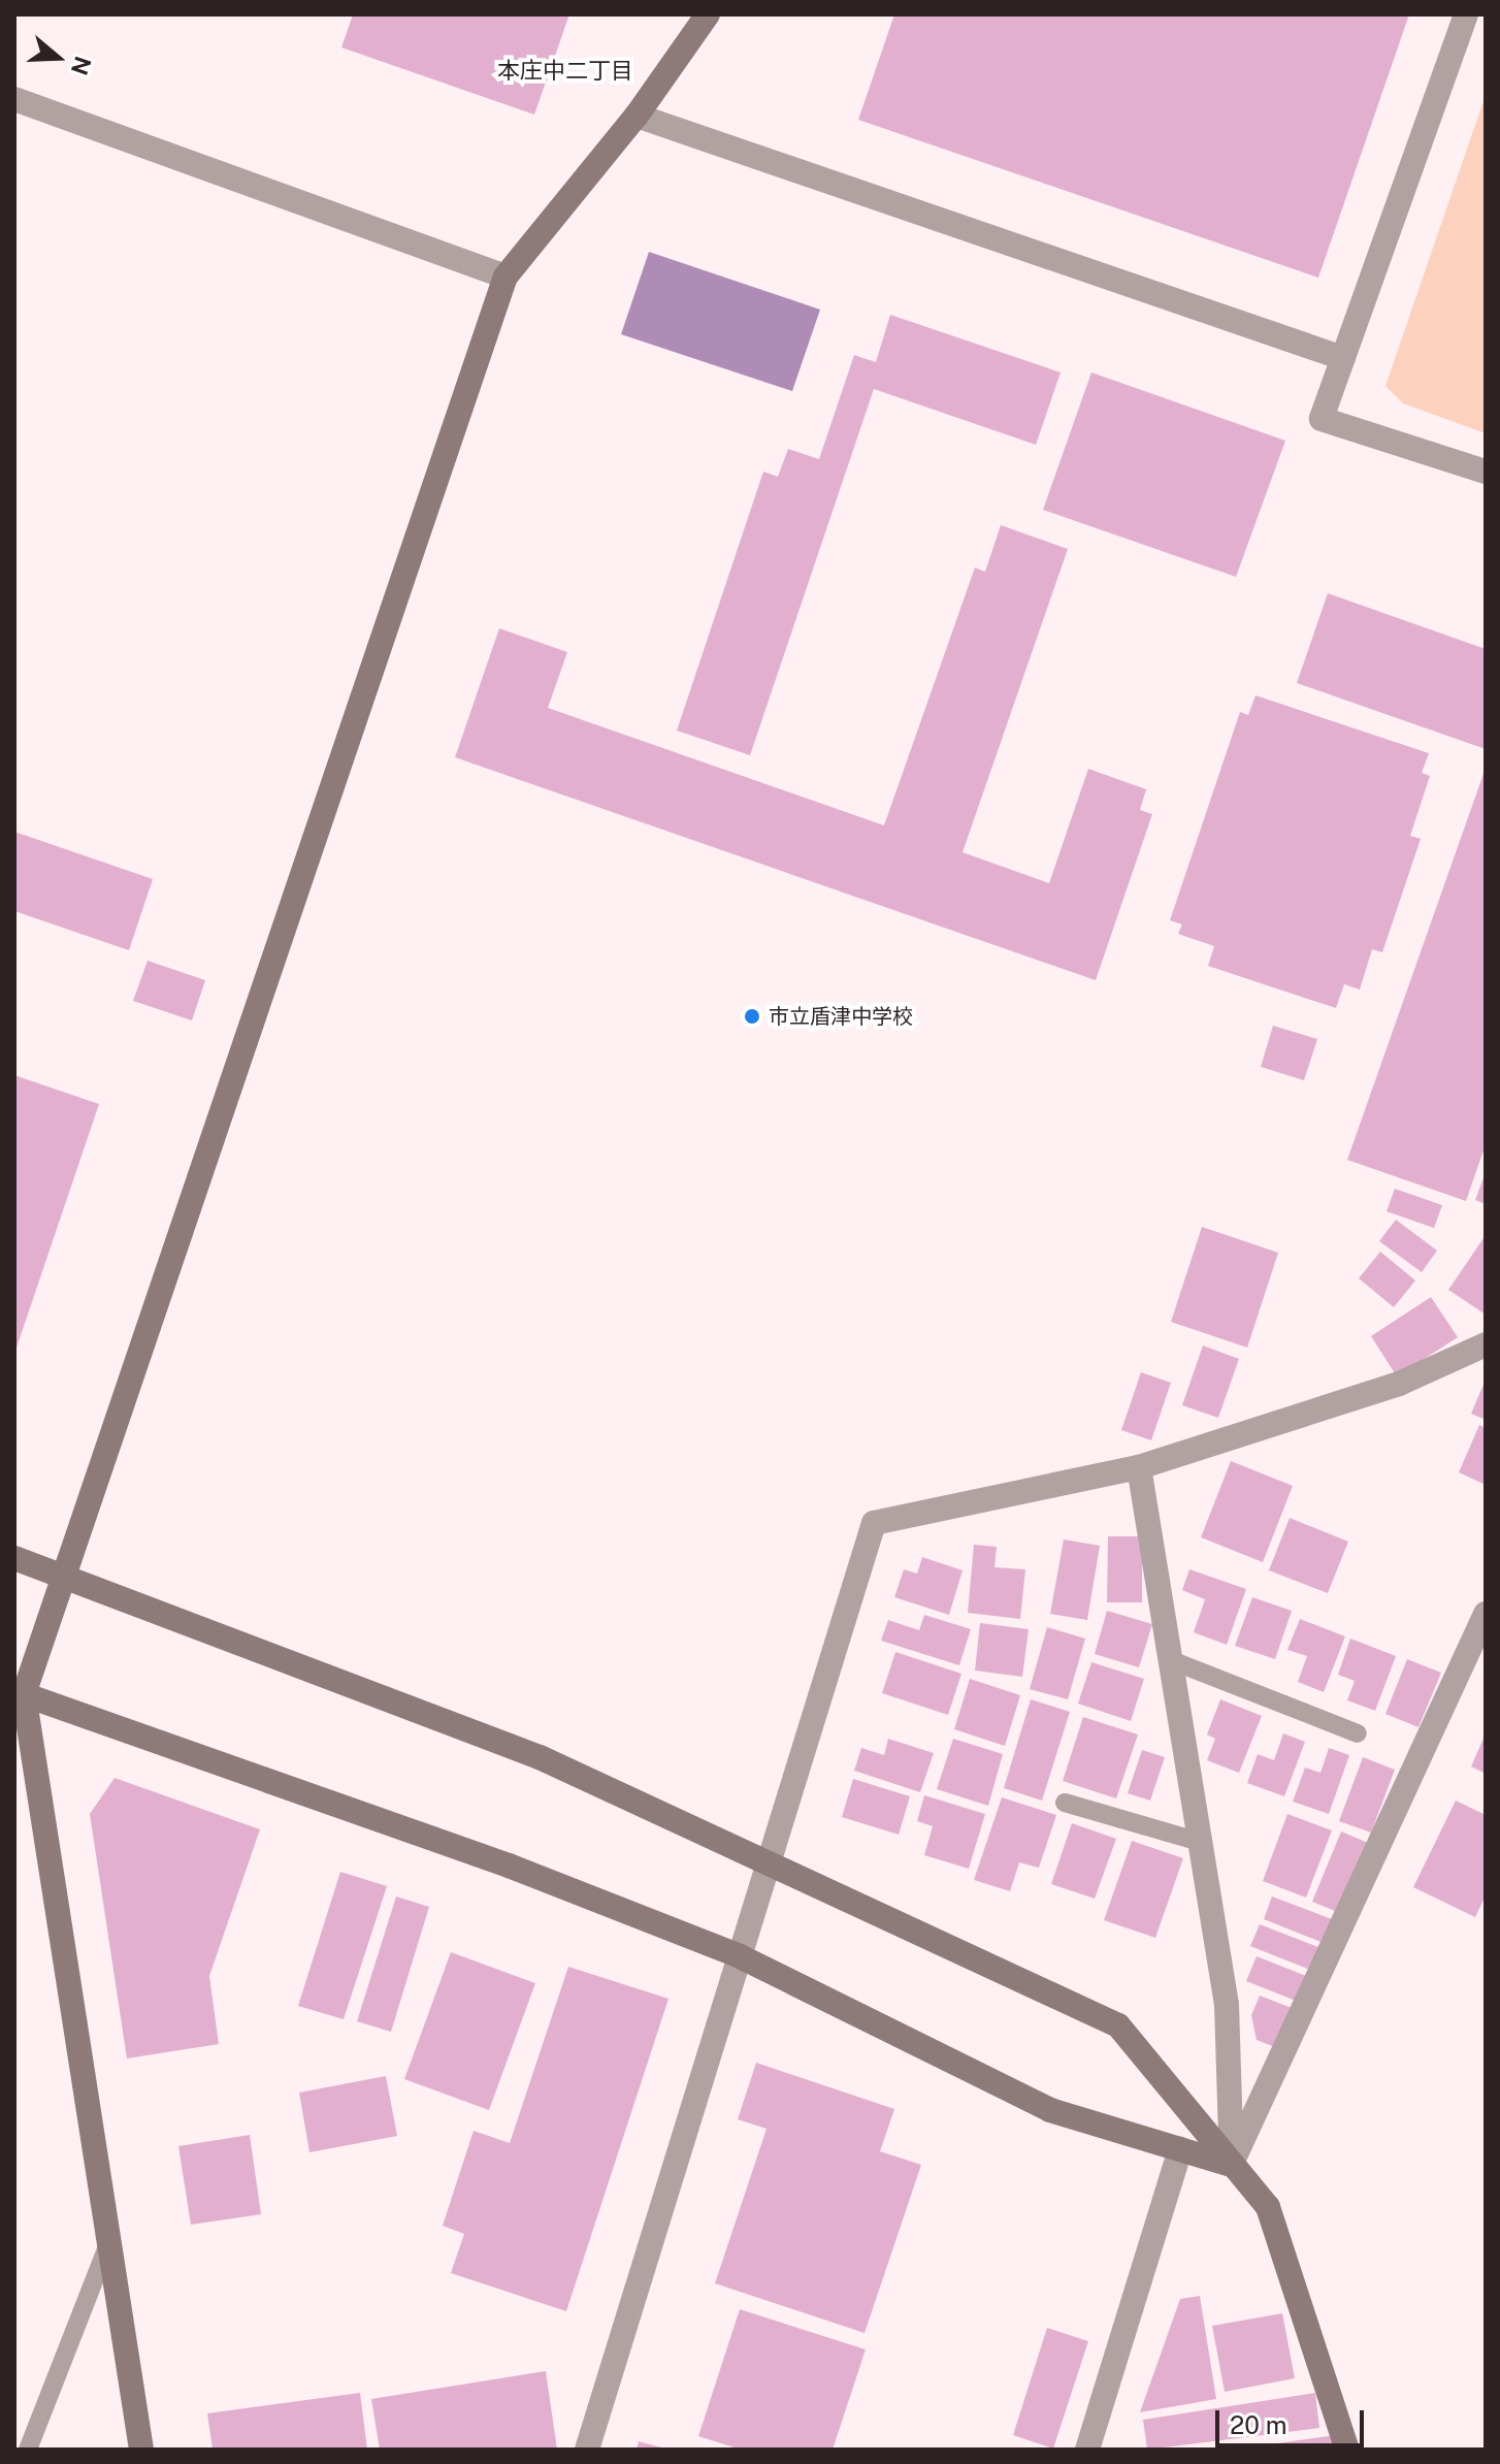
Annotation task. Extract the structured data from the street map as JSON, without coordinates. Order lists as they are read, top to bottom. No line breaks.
{"districts":["本庄中二丁目"],"places":["市立盾津中学校"],"scale_bar":"20 m","north":"right"}
